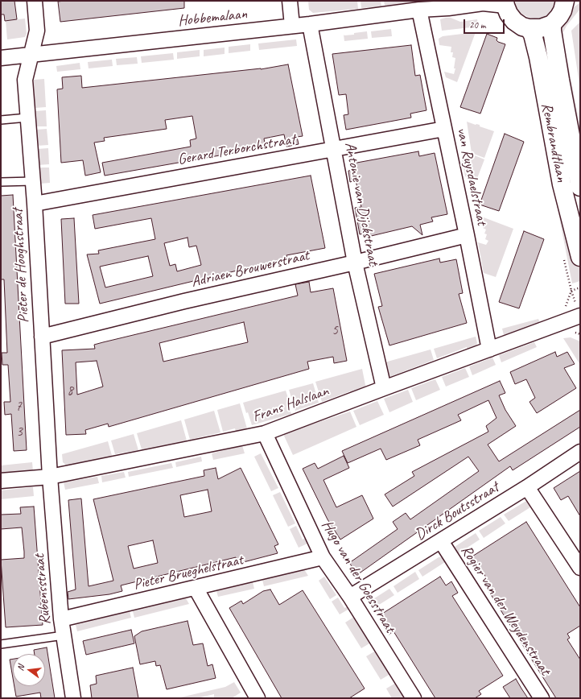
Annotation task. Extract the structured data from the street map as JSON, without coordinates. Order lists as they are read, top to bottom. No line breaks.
{"streets":{"main road":["Rembrandtlaan"],"street":["Hobbemalaan","Gerard Terborchstraat","van Ruysdaelstraat","Antonie van Dijckstraat","Pieter de Hooghstraat","Adriaen Brouwerstraat","Frans Halslaan","Dirck Boutsstraat","Pieter Brueghelstraat","Hugo van der Goesstraat","Rubensstraat","Rogier van der Weydenstraat"]},"crossings":[["Hobbemalaan","van Ruysdaelstraat"],["Hobbemalaan","Antonie van Dijckstraat"],["Hobbemalaan","Pieter de Hooghstraat"],["Gerard Terborchstraat","van Ruysdaelstraat"],["Gerard Terborchstraat","Antonie van Dijckstraat"],["Gerard Terborchstraat","Pieter de Hooghstraat"],["van Ruysdaelstraat","Adriaen Brouwerstraat"],["van Ruysdaelstraat","Frans Halslaan"],["Antonie van Dijckstraat","Adriaen Brouwerstraat"],["Antonie van Dijckstraat","Frans Halslaan"],["Pieter de Hooghstraat","Adriaen Brouwerstraat"],["Pieter de Hooghstraat","Frans Halslaan"],["Pieter de Hooghstraat","Rubensstraat"],["Frans Halslaan","Hugo van der Goesstraat"],["Frans Halslaan","Rubensstraat"],["Dirck Boutsstraat","Hugo van der Goesstraat"],["Dirck Boutsstraat","Rogier van der Weydenstraat"],["Pieter Brueghelstraat","Hugo van der Goesstraat"],["Pieter Brueghelstraat","Rubensstraat"]],"house_numbers":["5","8","7","3"],"scale_bar":"20 m","north":"left"}
